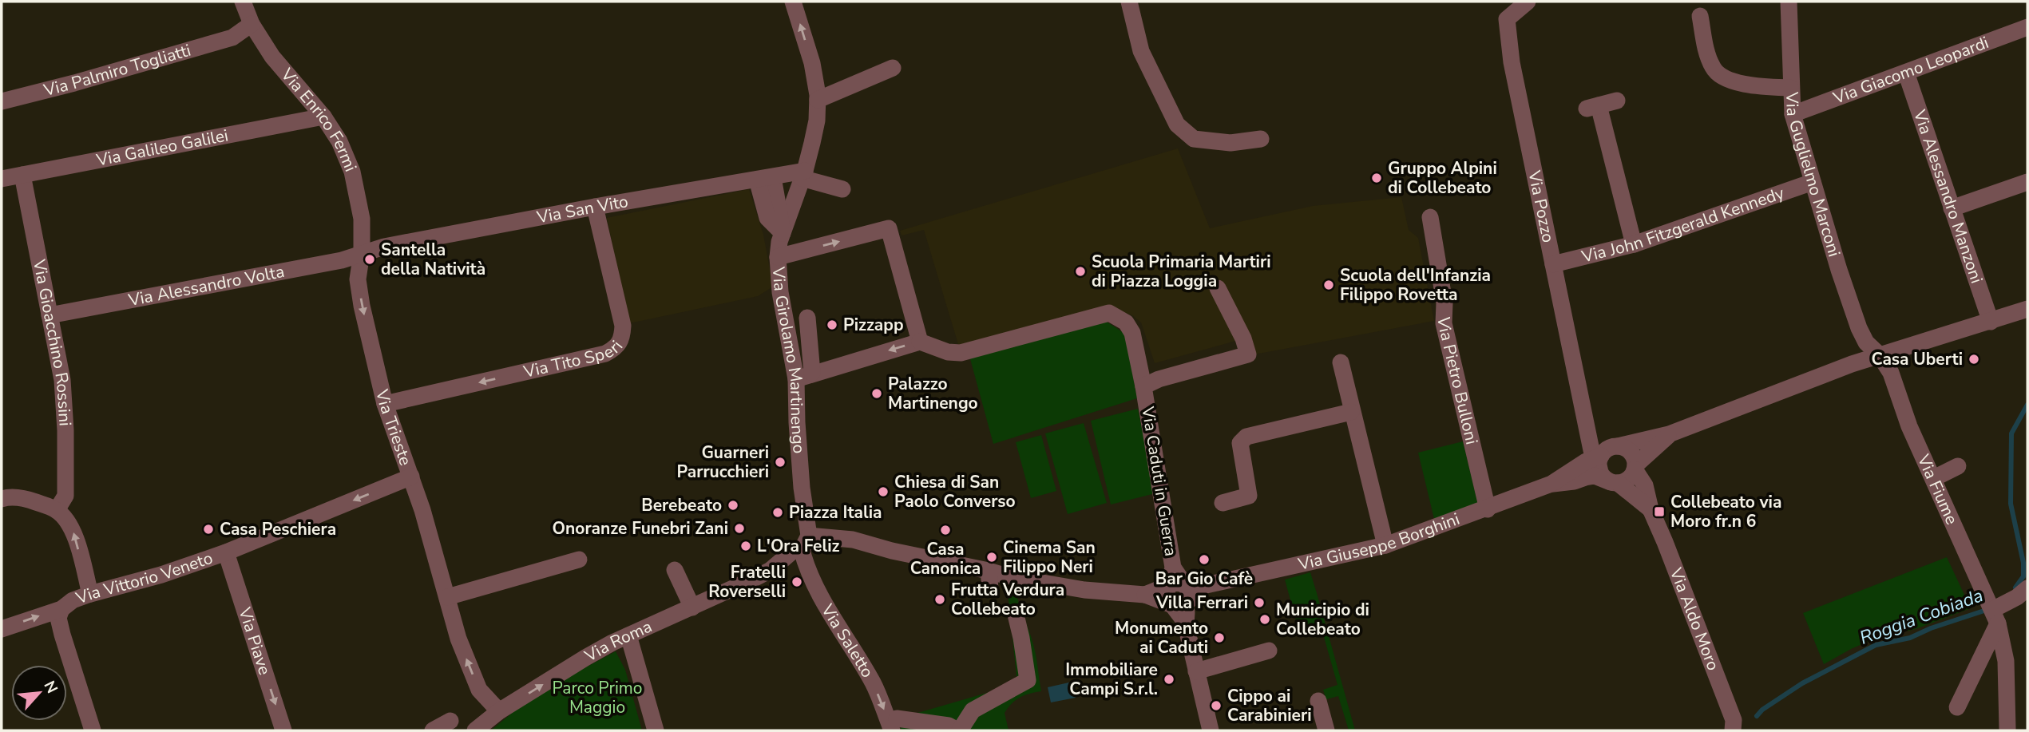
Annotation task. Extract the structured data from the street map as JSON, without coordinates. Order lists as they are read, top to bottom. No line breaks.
{"streets":{"street":["Via Palmiro Togliatti","Via Giacomo Leopardi","Via Enrico Fermi","Via Galileo Galilei","Via Guglielmo Marconi","Via Alessandro Manzoni","Via Pozzo","Via San Vito","Via John Fitzgerald Kennedy","Via Alessandro Volta","Via Gioacchino Rossini","Via Tito Speri","Via Girolamo Martinengo","Via Pietro Bulloni","Via Trieste","Via Caduti in Guerra","Via Fiume","Via Giuseppe Borghini","Via Vittorio Veneto","Via Aldo Moro","Via Saletto","Via Piave","Via Roma"]},"crossings":[["Via Palmiro Togliatti","Via Enrico Fermi"],["Via Giacomo Leopardi","Via Guglielmo Marconi"],["Via Giacomo Leopardi","Via Alessandro Manzoni"],["Via Enrico Fermi","Via Galileo Galilei"],["Via Enrico Fermi","Via San Vito"],["Via Enrico Fermi","Via Alessandro Volta"],["Via Enrico Fermi","Via Trieste"],["Via Galileo Galilei","Via Gioacchino Rossini"],["Via Guglielmo Marconi","Via John Fitzgerald Kennedy"],["Via Guglielmo Marconi","Via Fiume"],["Via Alessandro Manzoni","Via Giuseppe Borghini"],["Via Pozzo","Via John Fitzgerald Kennedy"],["Via Pozzo","Via Giuseppe Borghini"],["Via Pozzo","Via Aldo Moro"],["Via San Vito","Via Alessandro Volta"],["Via San Vito","Via Tito Speri"],["Via San Vito","Via Girolamo Martinengo"],["Via San Vito","Via Trieste"],["Via Alessandro Volta","Via Gioacchino Rossini"],["Via Alessandro Volta","Via Trieste"],["Via Tito Speri","Via Trieste"],["Via Girolamo Martinengo","Via Giuseppe Borghini"],["Via Girolamo Martinengo","Via Saletto"],["Via Girolamo Martinengo","Via Roma"],["Via Pietro Bulloni","Via Giuseppe Borghini"],["Via Trieste","Via Vittorio Veneto"],["Via Trieste","Via Roma"],["Via Caduti in Guerra","Via Giuseppe Borghini"],["Via Fiume","Via Giuseppe Borghini"],["Via Giuseppe Borghini","Via Aldo Moro"],["Via Giuseppe Borghini","Via Saletto"],["Via Giuseppe Borghini","Via Roma"],["Via Vittorio Veneto","Via Piave"],["Via Saletto","Via Roma"]],"one_way":["Via Saletto","Via Piave"],"water":["Roggia Cobiada"],"parks":["Parco Primo Maggio"],"places":{"other":["Gruppo Alpini di Collebeato","Santella della Natività","Scuola Primaria Martiri di Piazza Loggia","Scuola dell'Infanzia Filippo Rovetta","Pizzapp","Casa Uberti","Palazzo Martinengo","Guarneri Parrucchieri","Chiesa di San Paolo Converso","Berebeato","Piazza Italia","Onoranze Funebri Zani","Casa Peschiera","Casa Canonica","L'Ora Feliz","Cinema San Filippo Neri","Bar Gio Cafè","Fratelli Roverselli","Frutta Verdura Collebeato","Villa Ferrari","Municipio di Collebeato","Monumento ai Caduti","Immobiliare Campi S.r.l.","Cippo ai Carabinieri"],"transit":["Collebeato via Moro fr.n 6"]},"north":"top right"}
